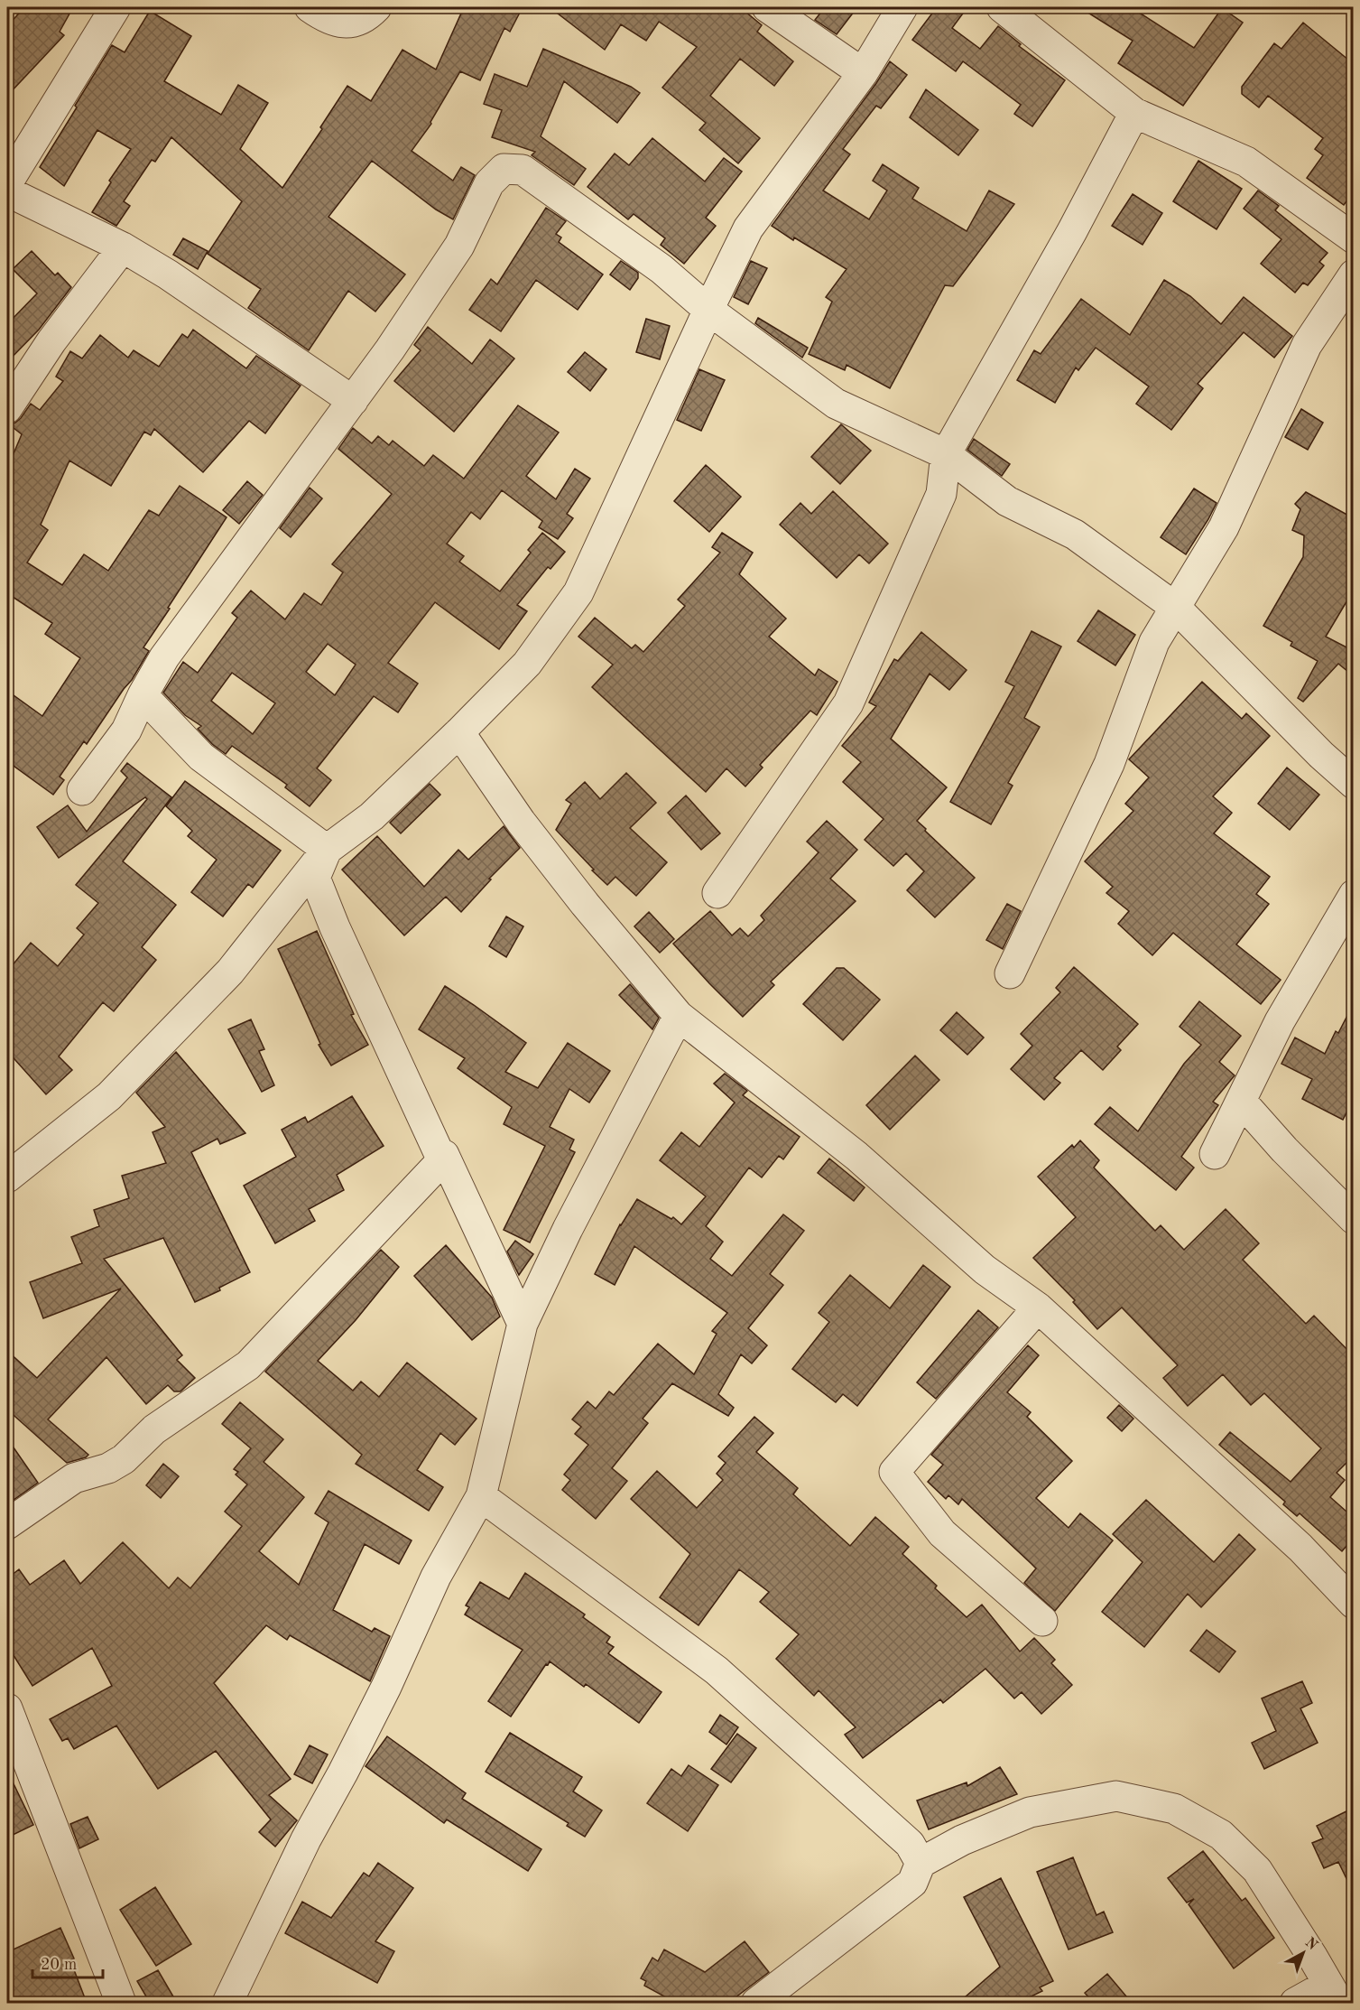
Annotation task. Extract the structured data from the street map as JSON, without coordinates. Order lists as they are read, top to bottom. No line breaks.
{"scale_bar":"20 m","north":"top right"}
